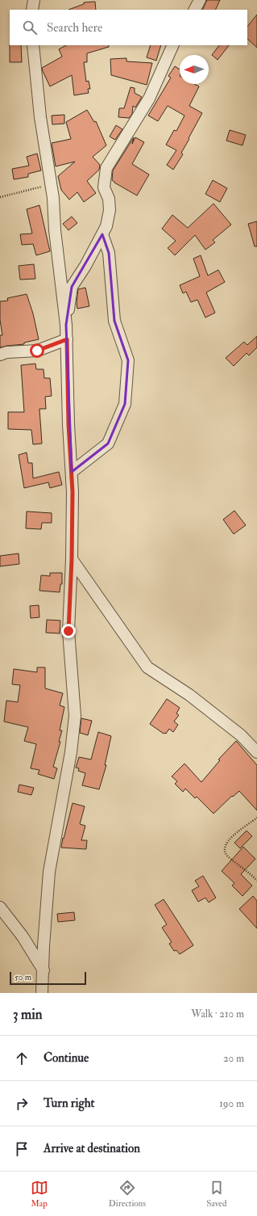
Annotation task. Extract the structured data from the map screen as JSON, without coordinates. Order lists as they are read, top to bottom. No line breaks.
{"scale_bar":"50 m","north":"left","page":{"search":"Search here","scale":"50 m","heading":["3 min","Walk · 210 m"],"list":[["Continue","20 m"],["Turn right","190 m"],"Arrive at destination"],"nav":["Map","Directions","Saved"]}}
